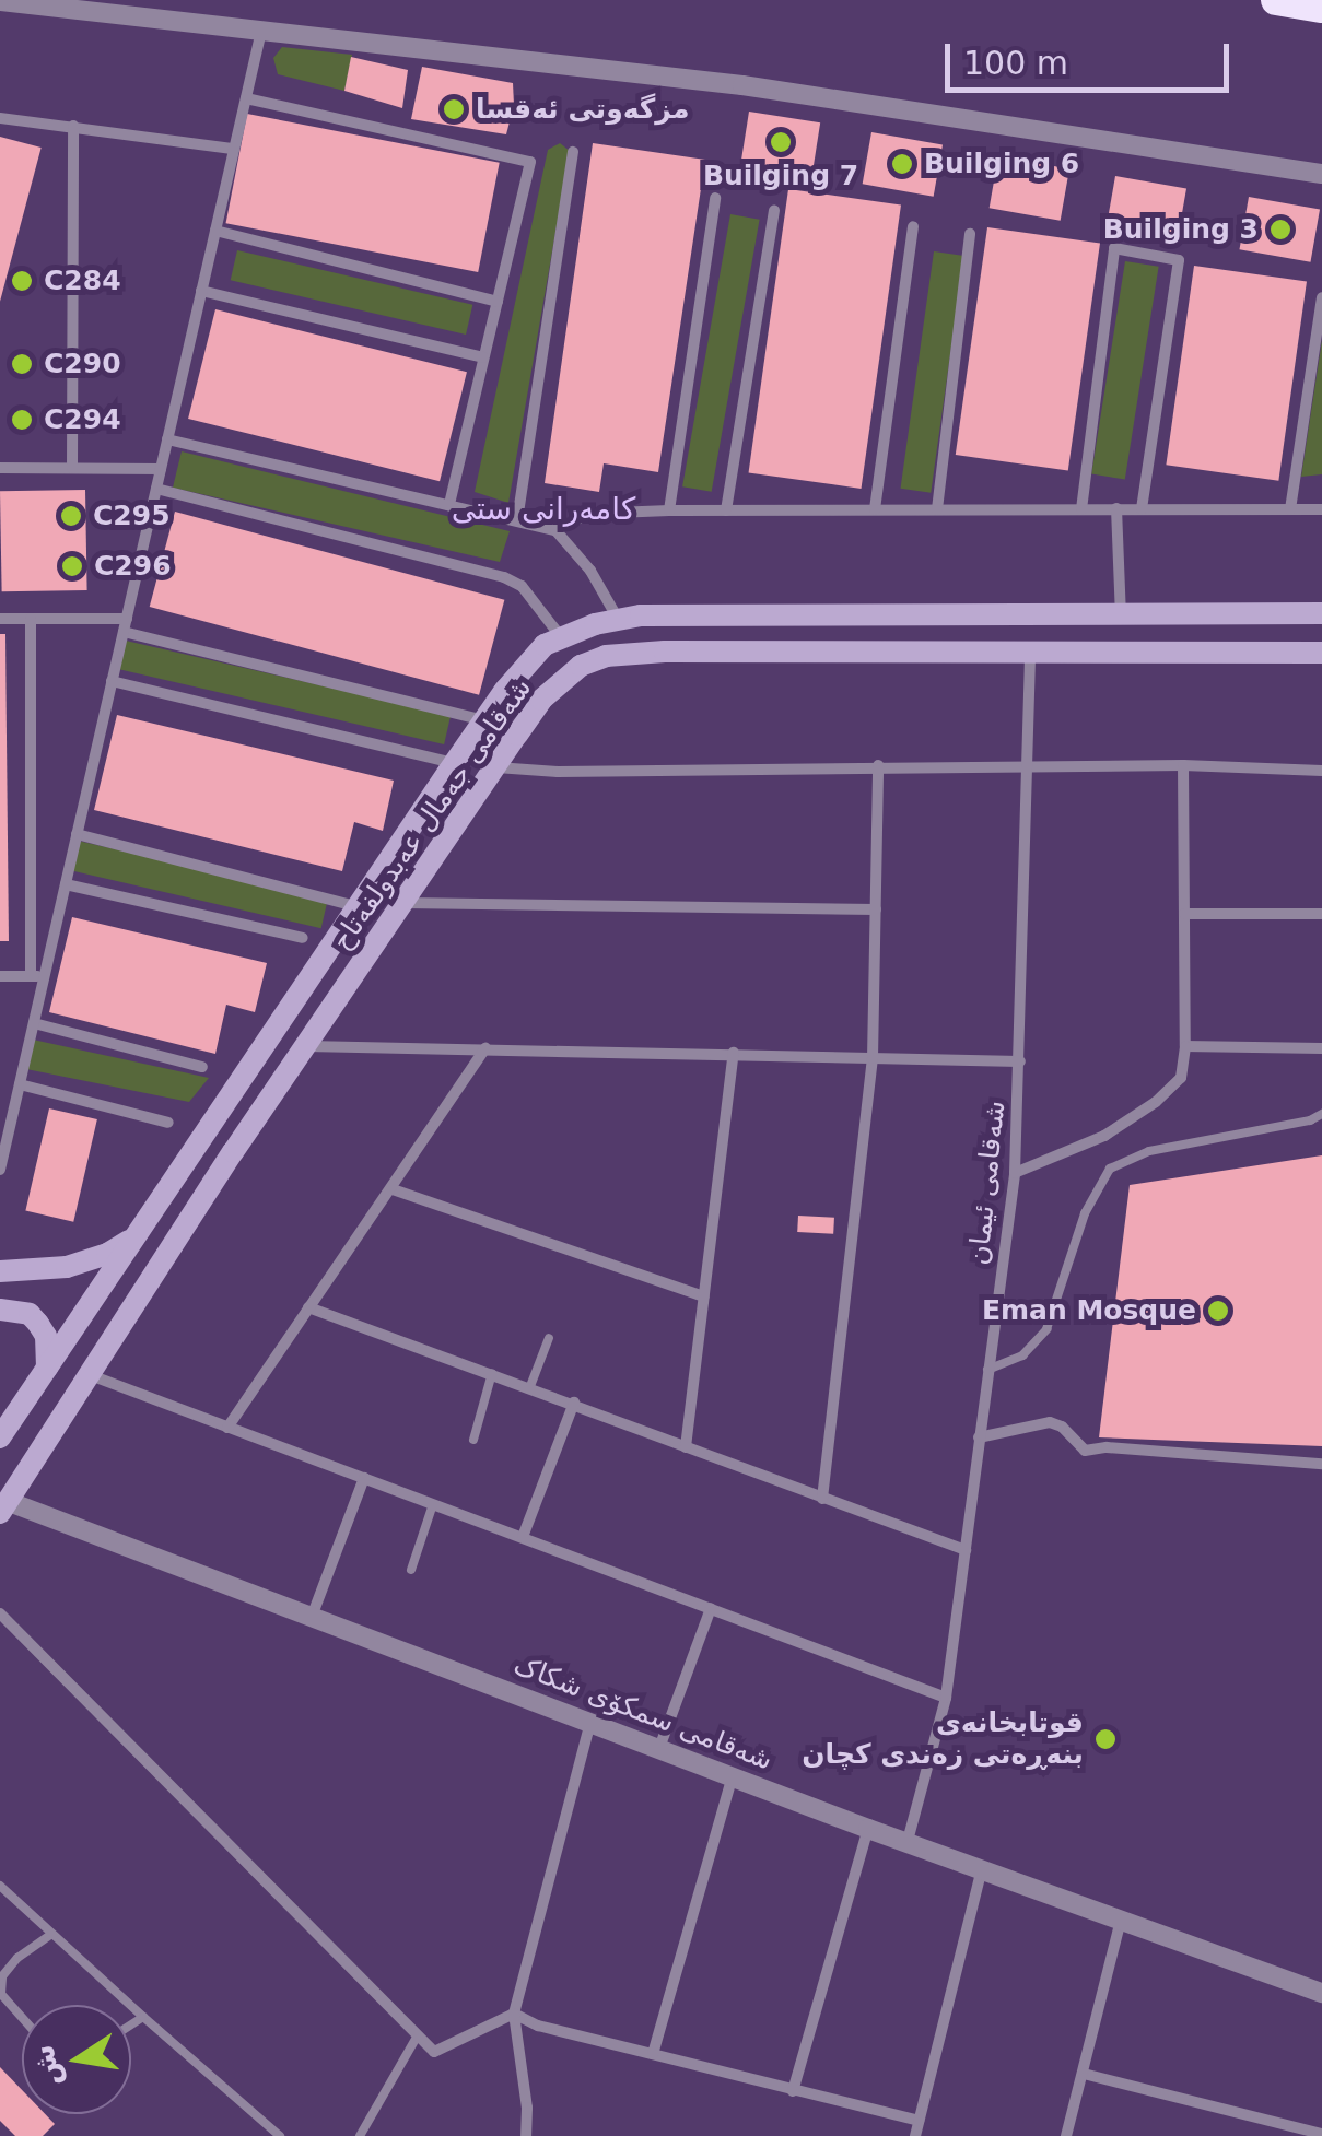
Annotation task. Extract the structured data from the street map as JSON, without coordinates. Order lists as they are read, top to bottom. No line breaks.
{"streets":{"main road":["شەقامی جەمال عەبدولفەتاح"],"street":["شەقامی ئیمان","شەقامی سمکۆی شکاک"]},"crossings":[["شەقامی جەمال عەبدولفەتاح","شەقامی ئیمان"],["شەقامی جەمال عەبدولفەتاح","شەقامی سمکۆی شکاک"],["شەقامی ئیمان","شەقامی سمکۆی شکاک"]],"districts":["كامه‌رانی ستی"],"places":["مزگەوتی ئەقسا","Builging 7","Builging 6","Builging 3","C284","C290","C294","C295","C296","Eman Mosque","قوتابخانەی بنەڕەتی زەندی کچان"],"scale_bar":"100 m","north":"left"}
